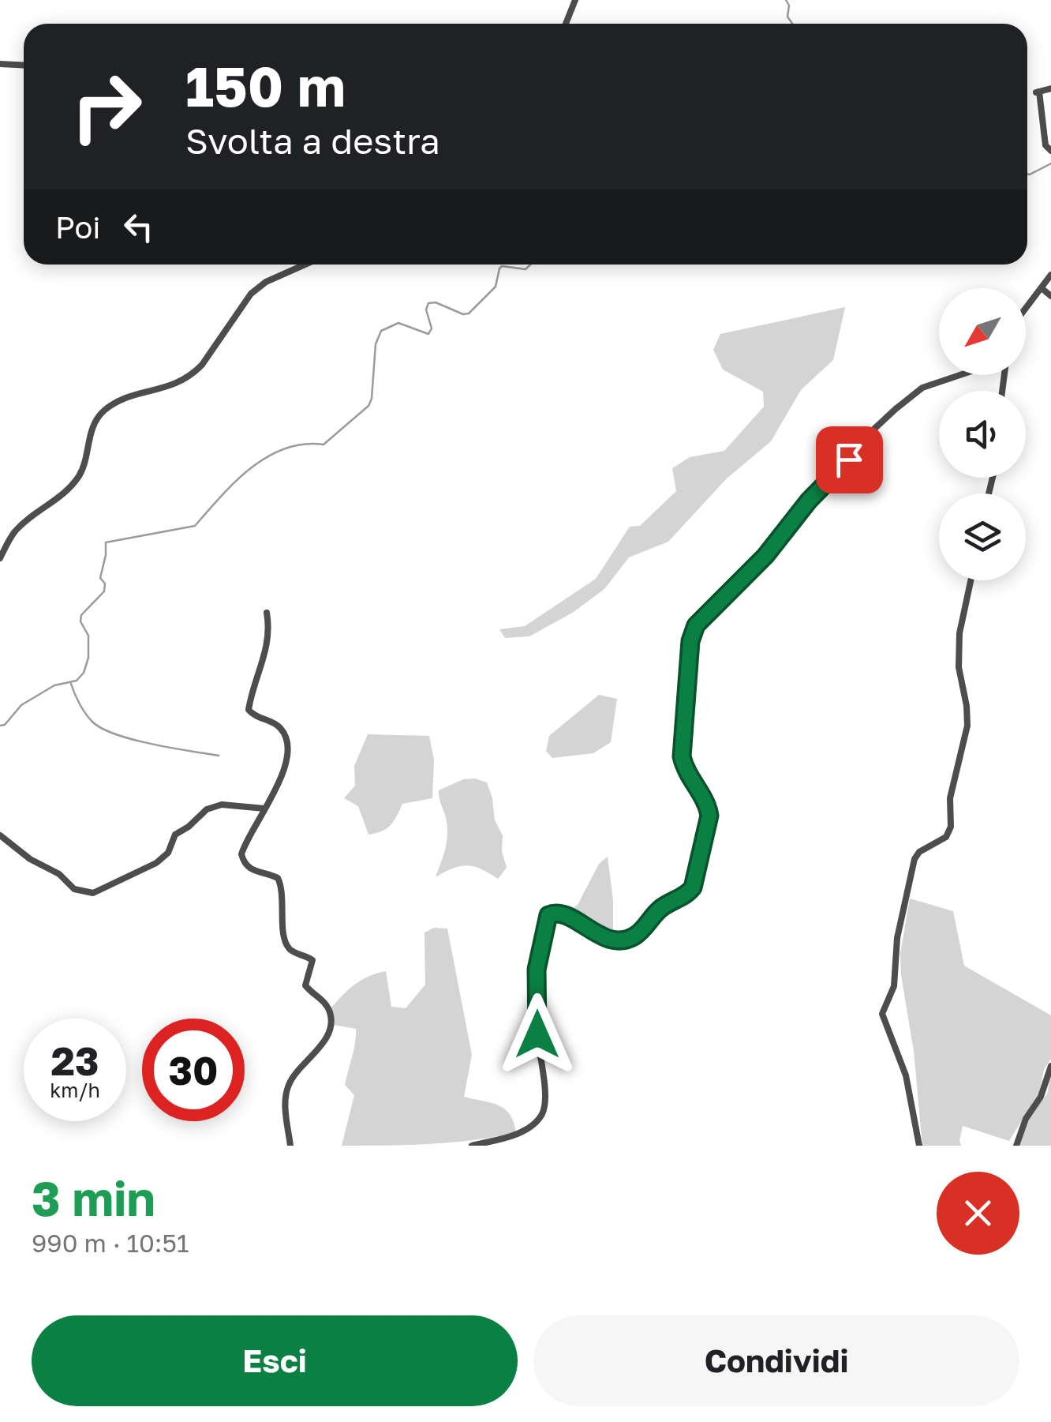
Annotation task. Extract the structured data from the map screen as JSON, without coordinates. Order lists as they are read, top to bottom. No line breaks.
{"north":"bottom left","page":{"turn":["150 m","Svolta a destra"],"then":"Poi","speed":"23 km/h","limit":"30","heading":["3 min","990 m · 10:51"],"buttons":["Esci","Condividi"]}}
